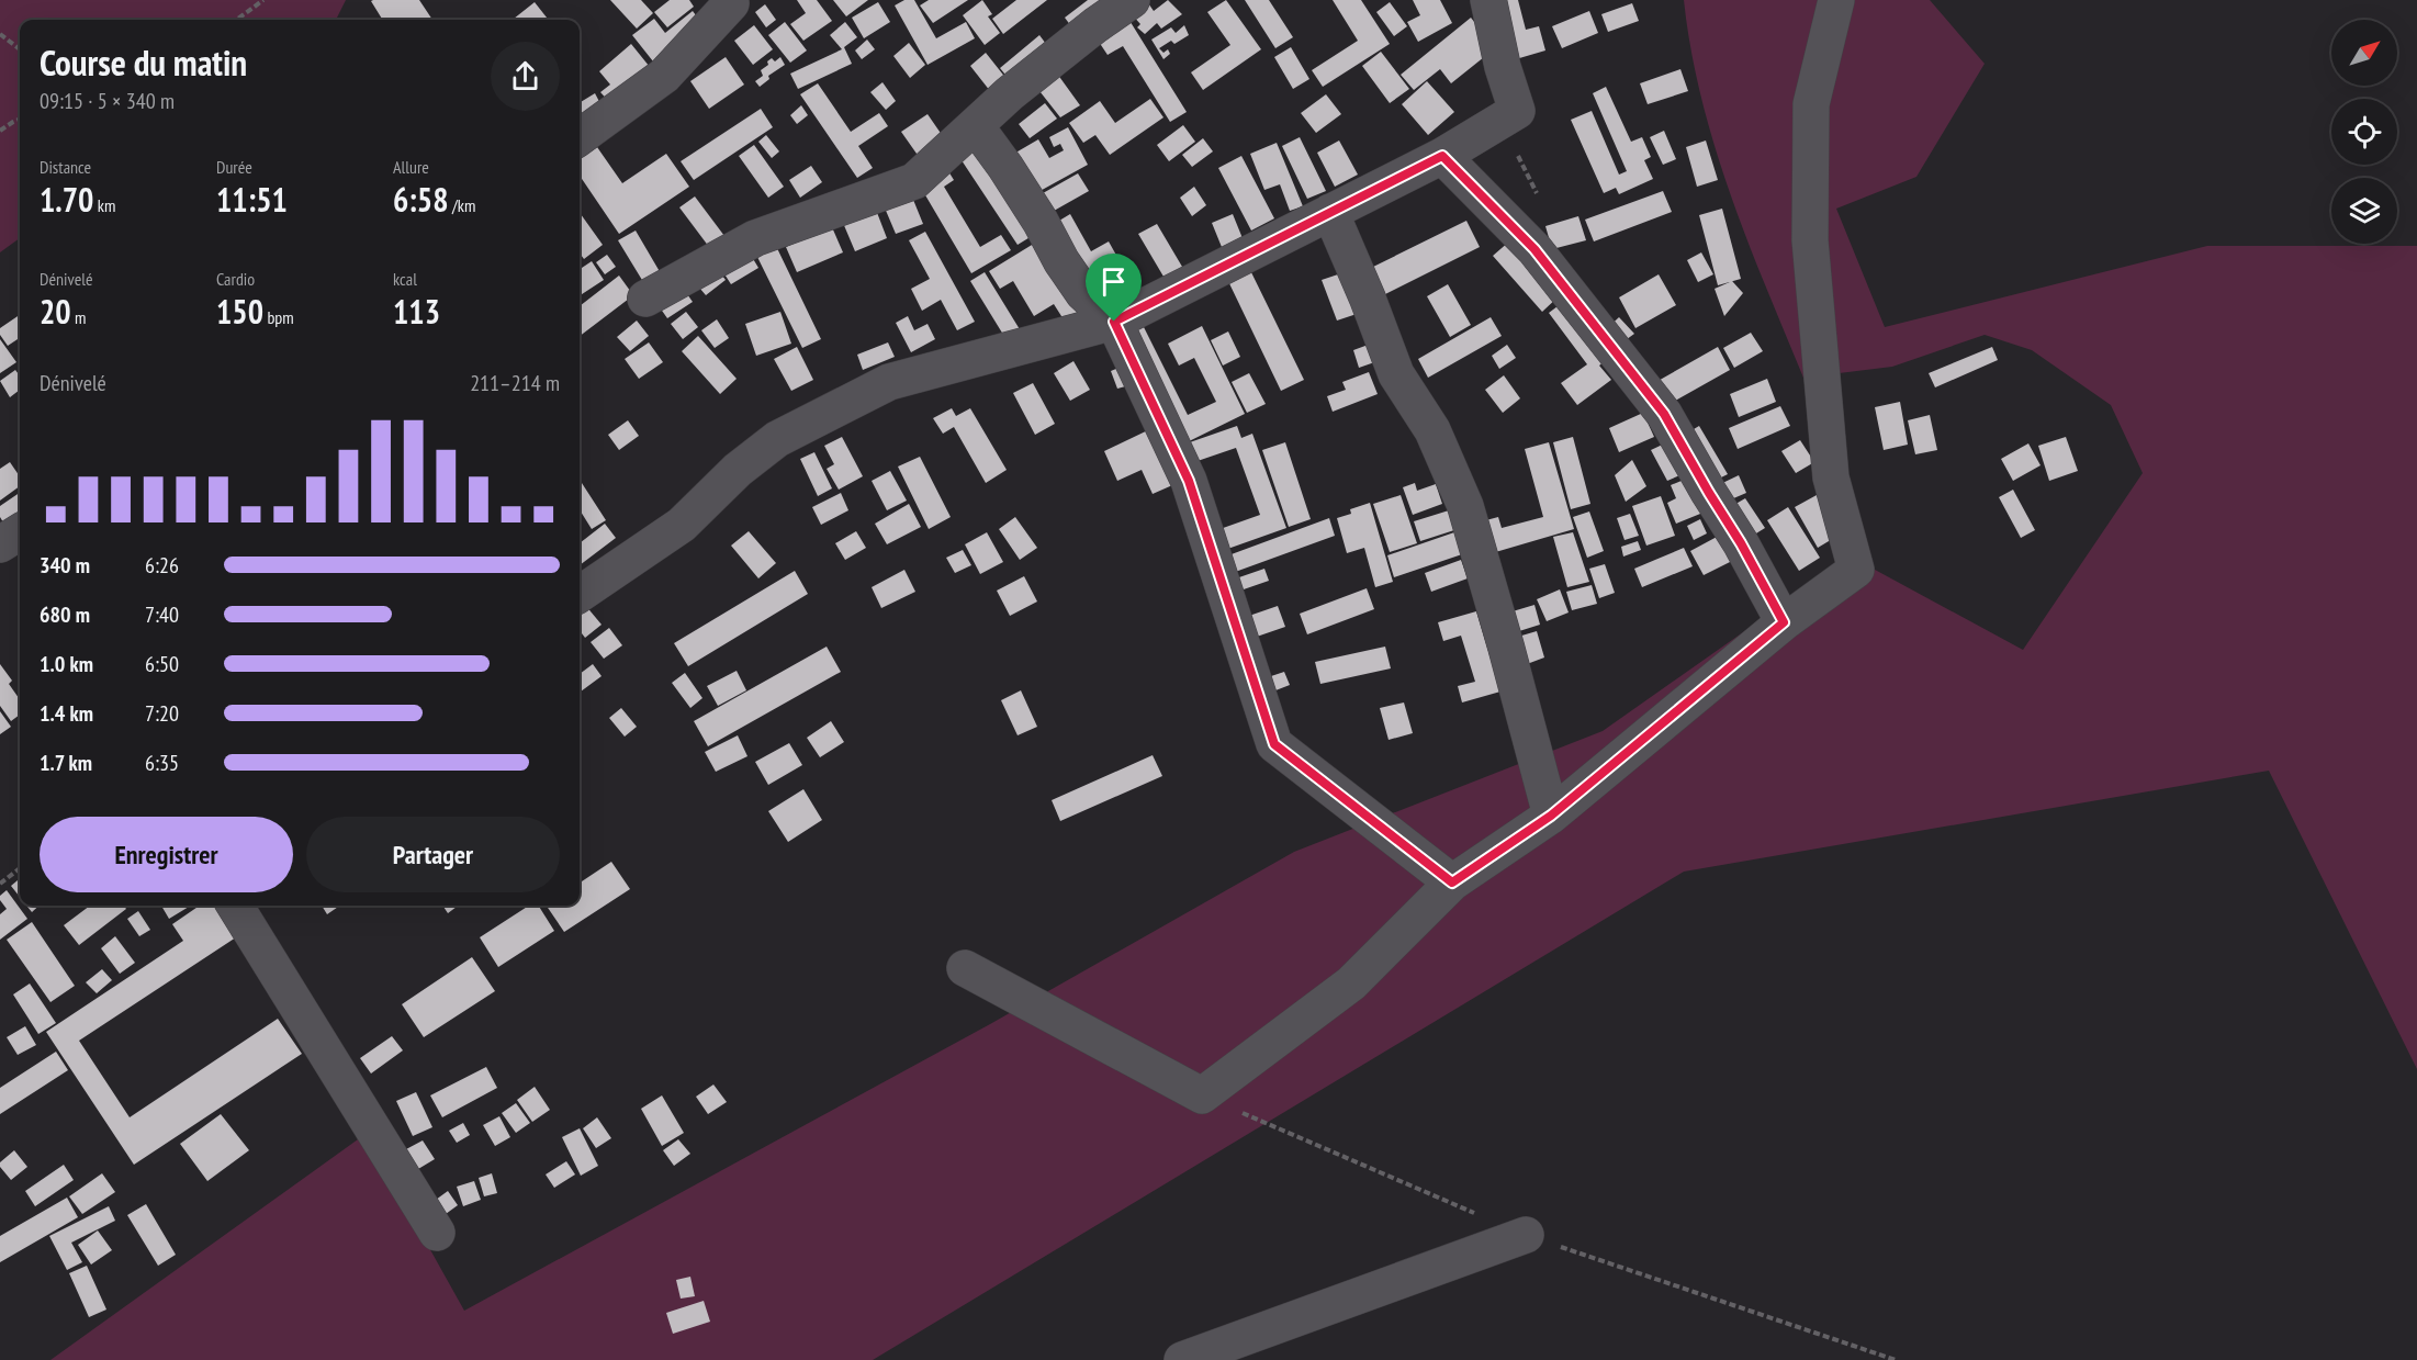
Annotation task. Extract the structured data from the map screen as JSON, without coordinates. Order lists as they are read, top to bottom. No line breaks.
{"north":"top right","page":{"heading":["Course du matin","09:15 · 5 × 340 m"],"stats":[["Distance","1.70 km"],["Durée","11:51"],["Allure","6:58 /km"],["Dénivelé","20 m"],["Cardio","150 bpm"],["kcal","113"]],"chart":["Dénivelé","211–214 m"],"list":[{"name":"340 m","note":"6:26"},{"name":"680 m","note":"7:40"},{"name":"1.0 km","note":"6:50"},{"name":"1.4 km","note":"7:20"},{"name":"1.7 km","note":"6:35"}],"buttons":["Enregistrer","Partager"]}}
